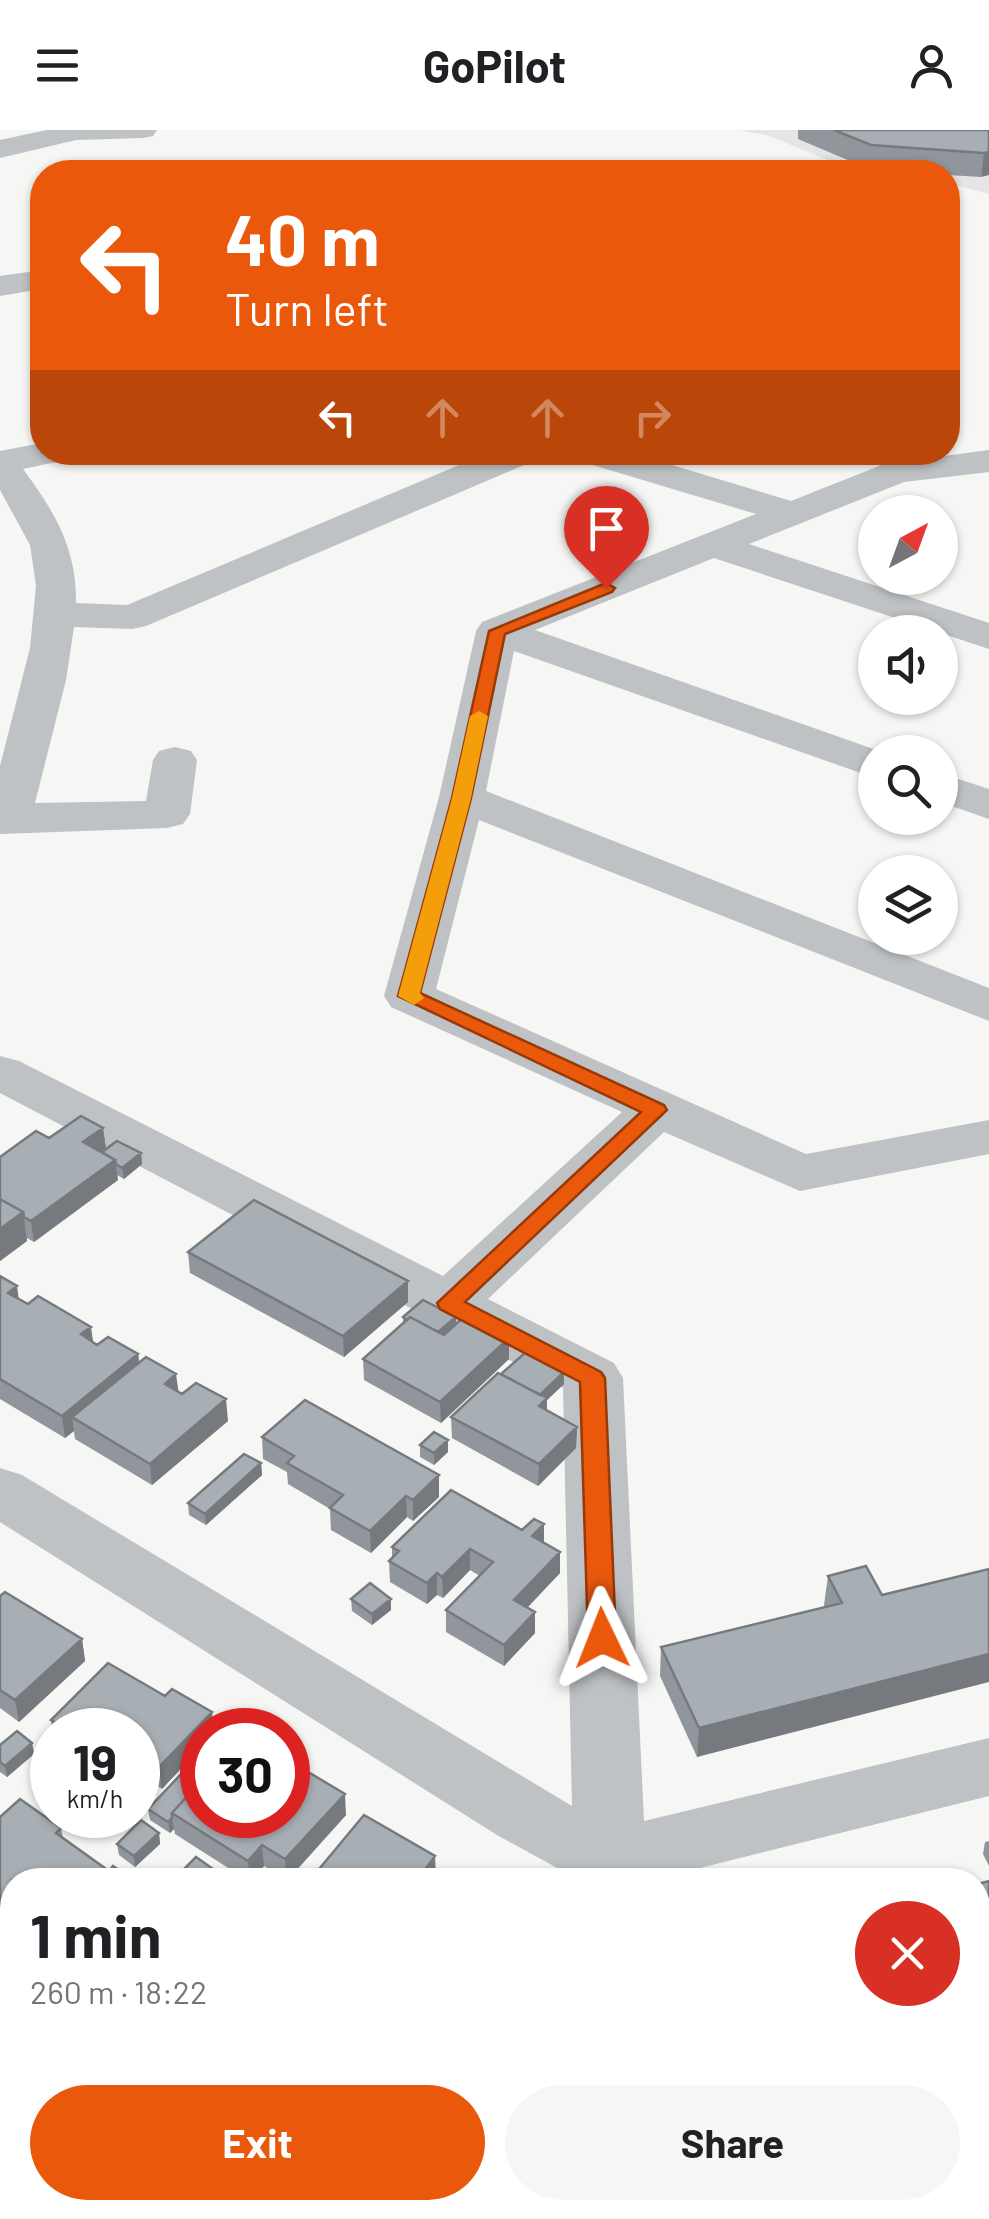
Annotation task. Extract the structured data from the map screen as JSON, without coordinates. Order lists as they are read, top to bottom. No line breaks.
{"north":"top right","page":{"header":"GoPilot","turn":["40 m","Turn left"],"speed":"19 km/h","limit":"30","heading":["1 min","260 m · 18:22"],"buttons":["Exit","Share"]}}
